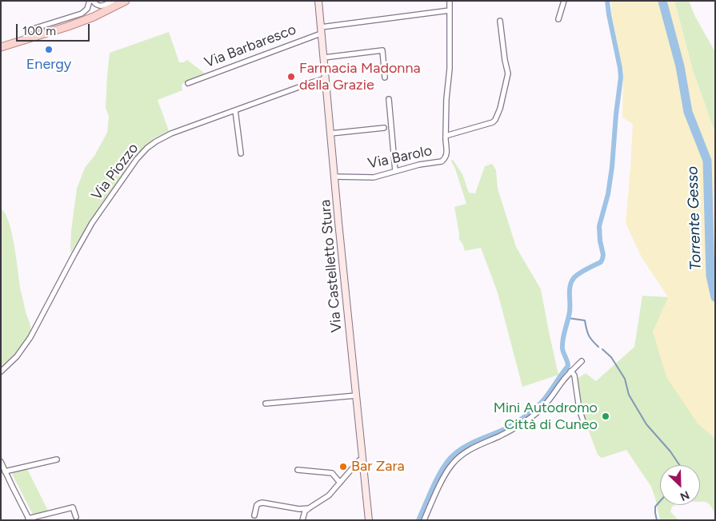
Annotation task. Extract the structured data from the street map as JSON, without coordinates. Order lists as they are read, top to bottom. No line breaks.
{"streets":{"street":["Via Barbaresco","Via Barolo","Via Piozzo","Via Castelletto Stura"]},"crossings":[["Via Barbaresco","Via Barolo"],["Via Barbaresco","Via Castelletto Stura"],["Via Barolo","Via Castelletto Stura"],["Via Piozzo","Via Castelletto Stura"]],"water":["Torrente Gesso"],"places":["Energy","Farmacia Madonna della Grazie","Mini Autodromo Città di Cuneo","Bar Zara"],"scale_bar":"100 m","north":"bottom right"}
